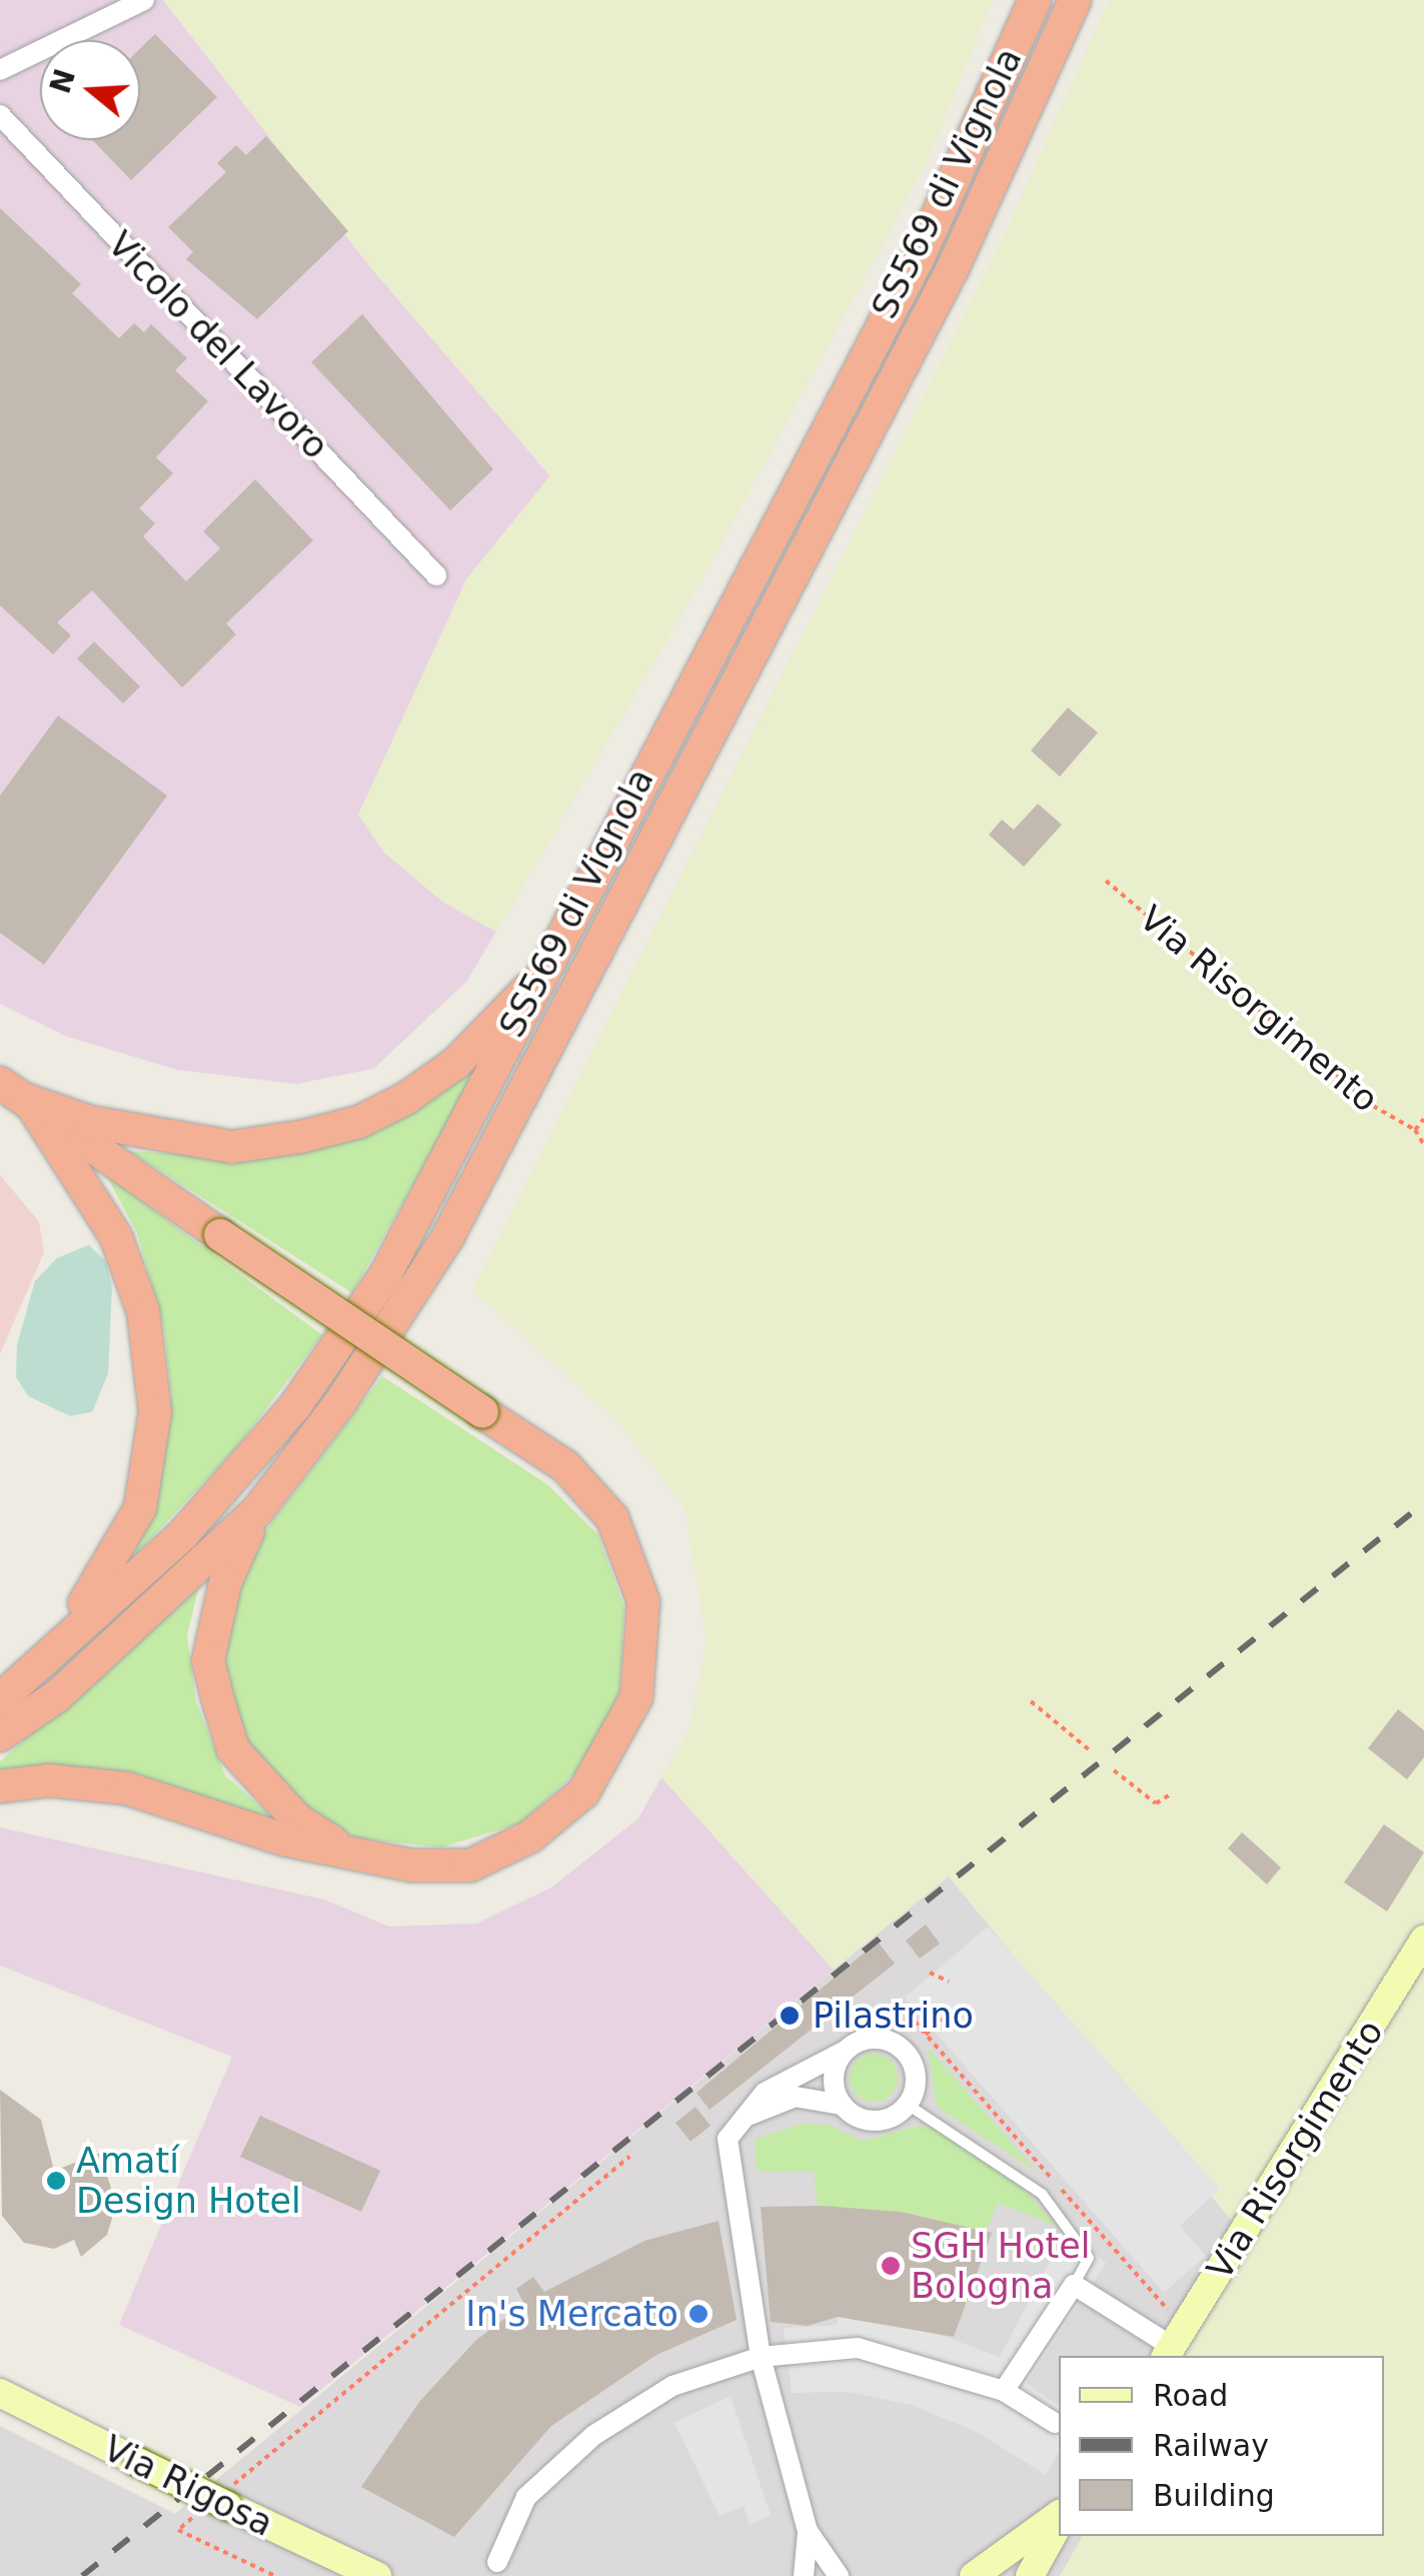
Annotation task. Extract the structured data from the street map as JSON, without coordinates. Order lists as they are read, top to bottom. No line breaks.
{"streets":{"highway":["SS569 di Vignola"],"main road":["Via Risorgimento","Via Rigosa"],"street":["Vicolo del Lavoro"]},"places":["Pilastrino","Amatí Design Hotel","SGH Hotel Bologna","In's Mercato"],"legend":["Road","Railway","Building"],"north":"left"}
